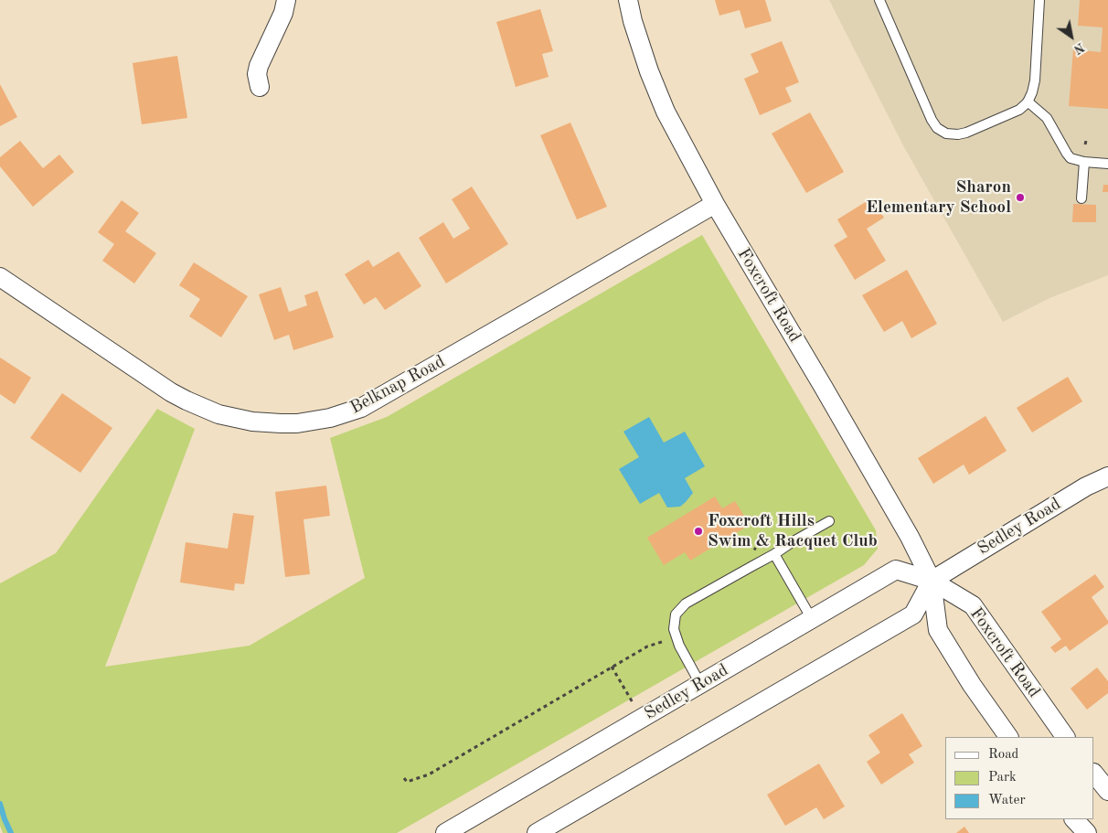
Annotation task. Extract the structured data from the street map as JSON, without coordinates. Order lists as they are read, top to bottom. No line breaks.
{"streets":{"street":["Foxcroft Road","Belknap Road","Sedley Road"]},"crossings":[["Foxcroft Road","Belknap Road"],["Foxcroft Road","Sedley Road"]],"places":["Sharon Elementary School","Foxcroft Hills Swim & Racquet Club"],"legend":["Road","Park","Water"],"north":"bottom right"}
